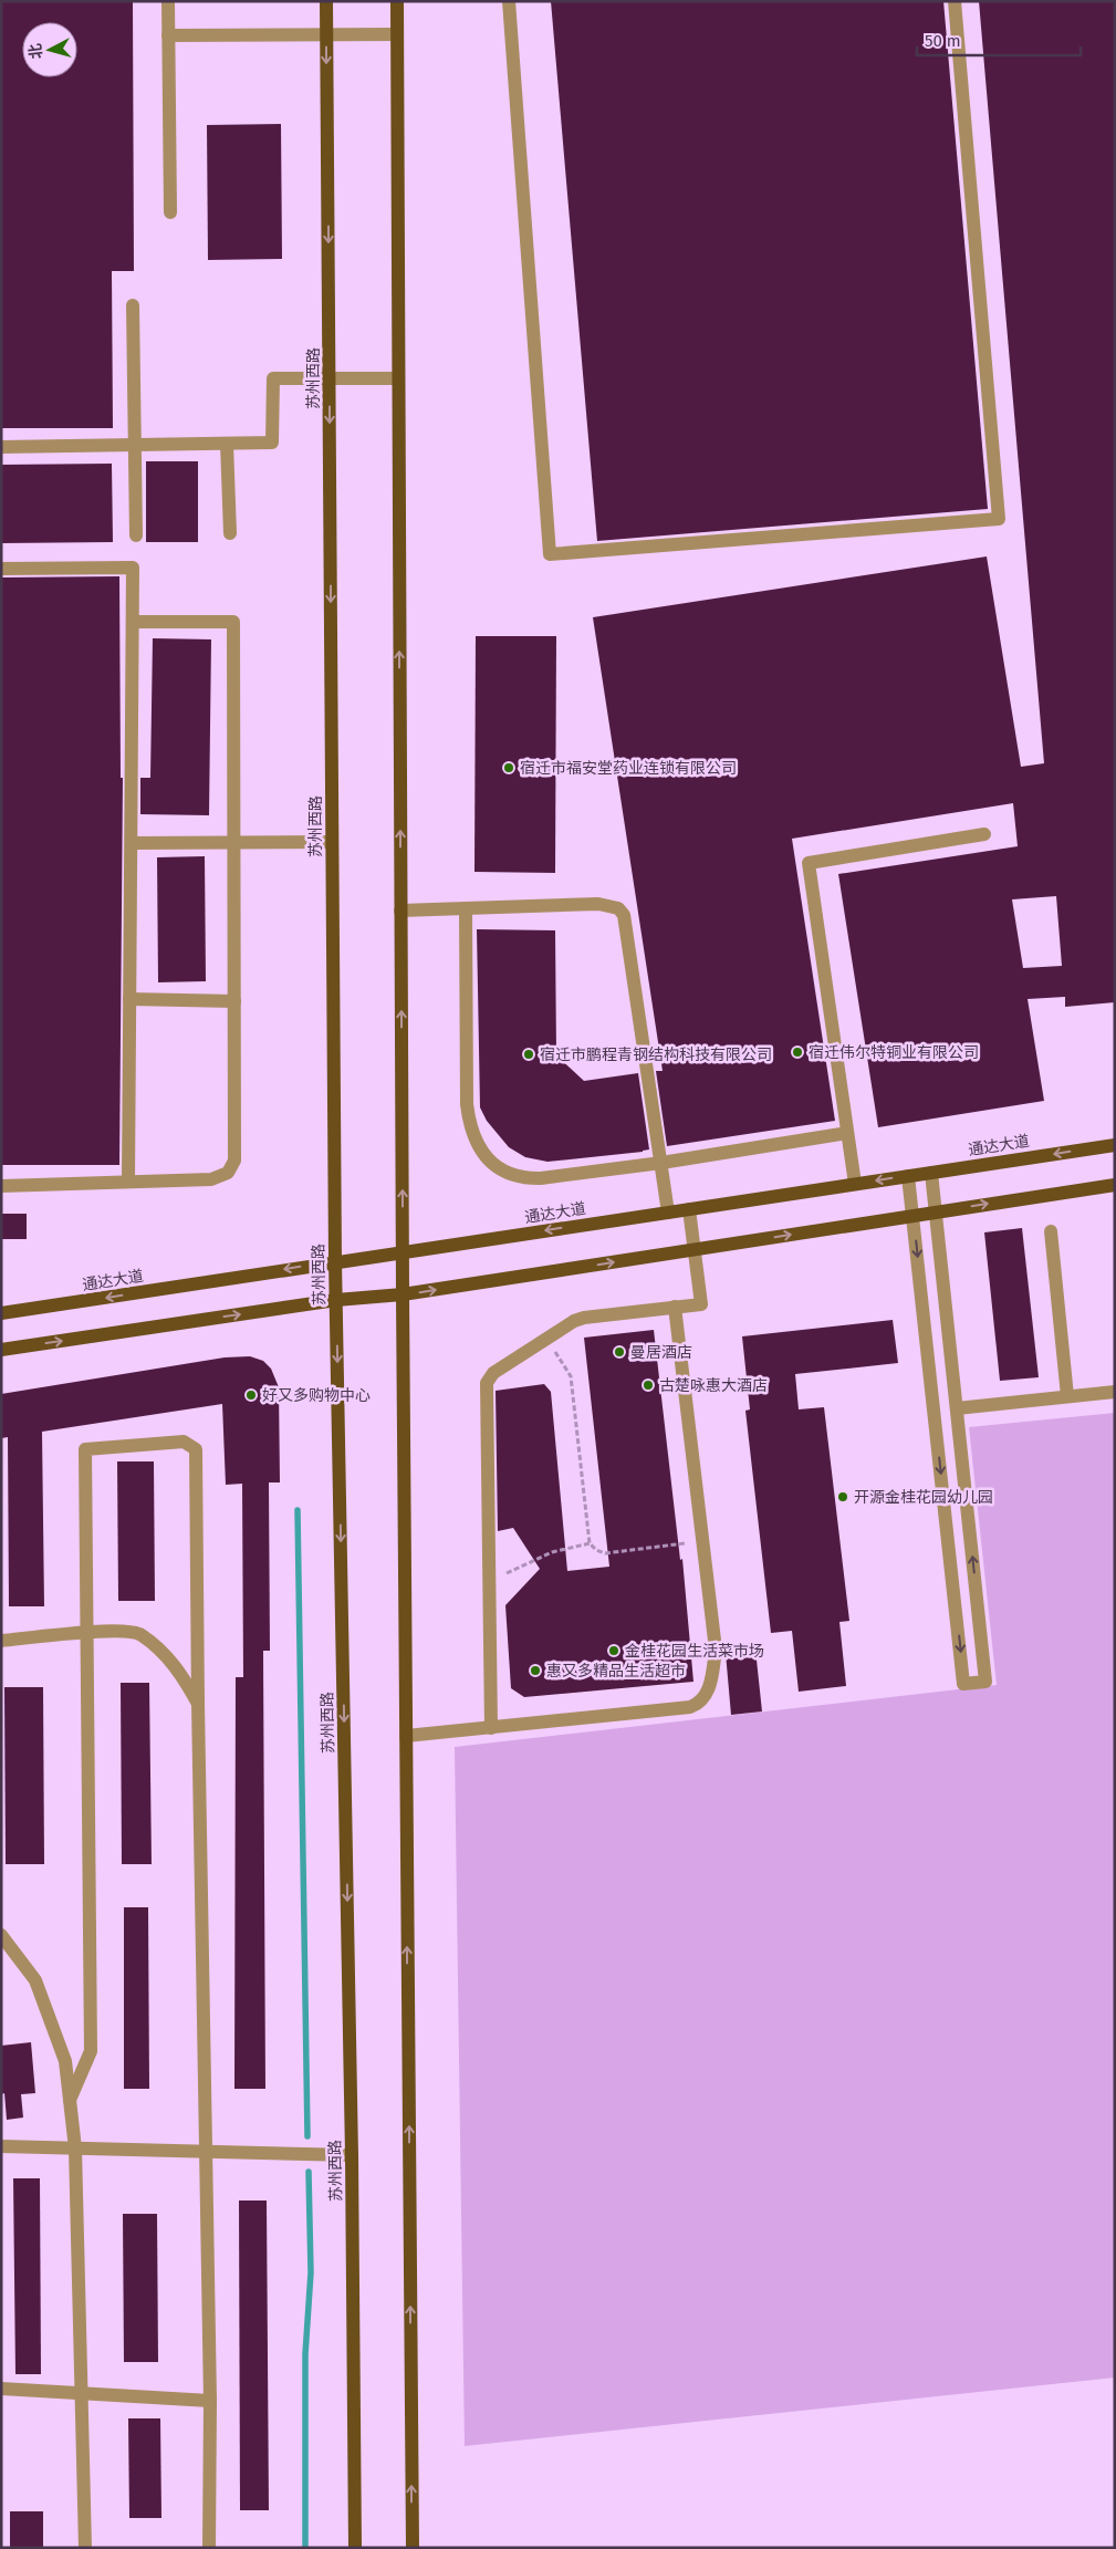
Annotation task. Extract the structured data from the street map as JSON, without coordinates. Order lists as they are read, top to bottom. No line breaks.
{"streets":{"main road":["苏州西路","通达大道"]},"crossings":[["苏州西路","通达大道"]],"places":["宿迁市福安堂药业连锁有限公司","宿迁伟尔特铜业有限公司","宿迁市鹏程青钢结构科技有限公司","曼居酒店","古楚咏惠大酒店","好又多购物中心","开源金桂花园幼儿园","金桂花园生活菜市场","惠又多精品生活超市"],"scale_bar":"50 m","north":"left"}
